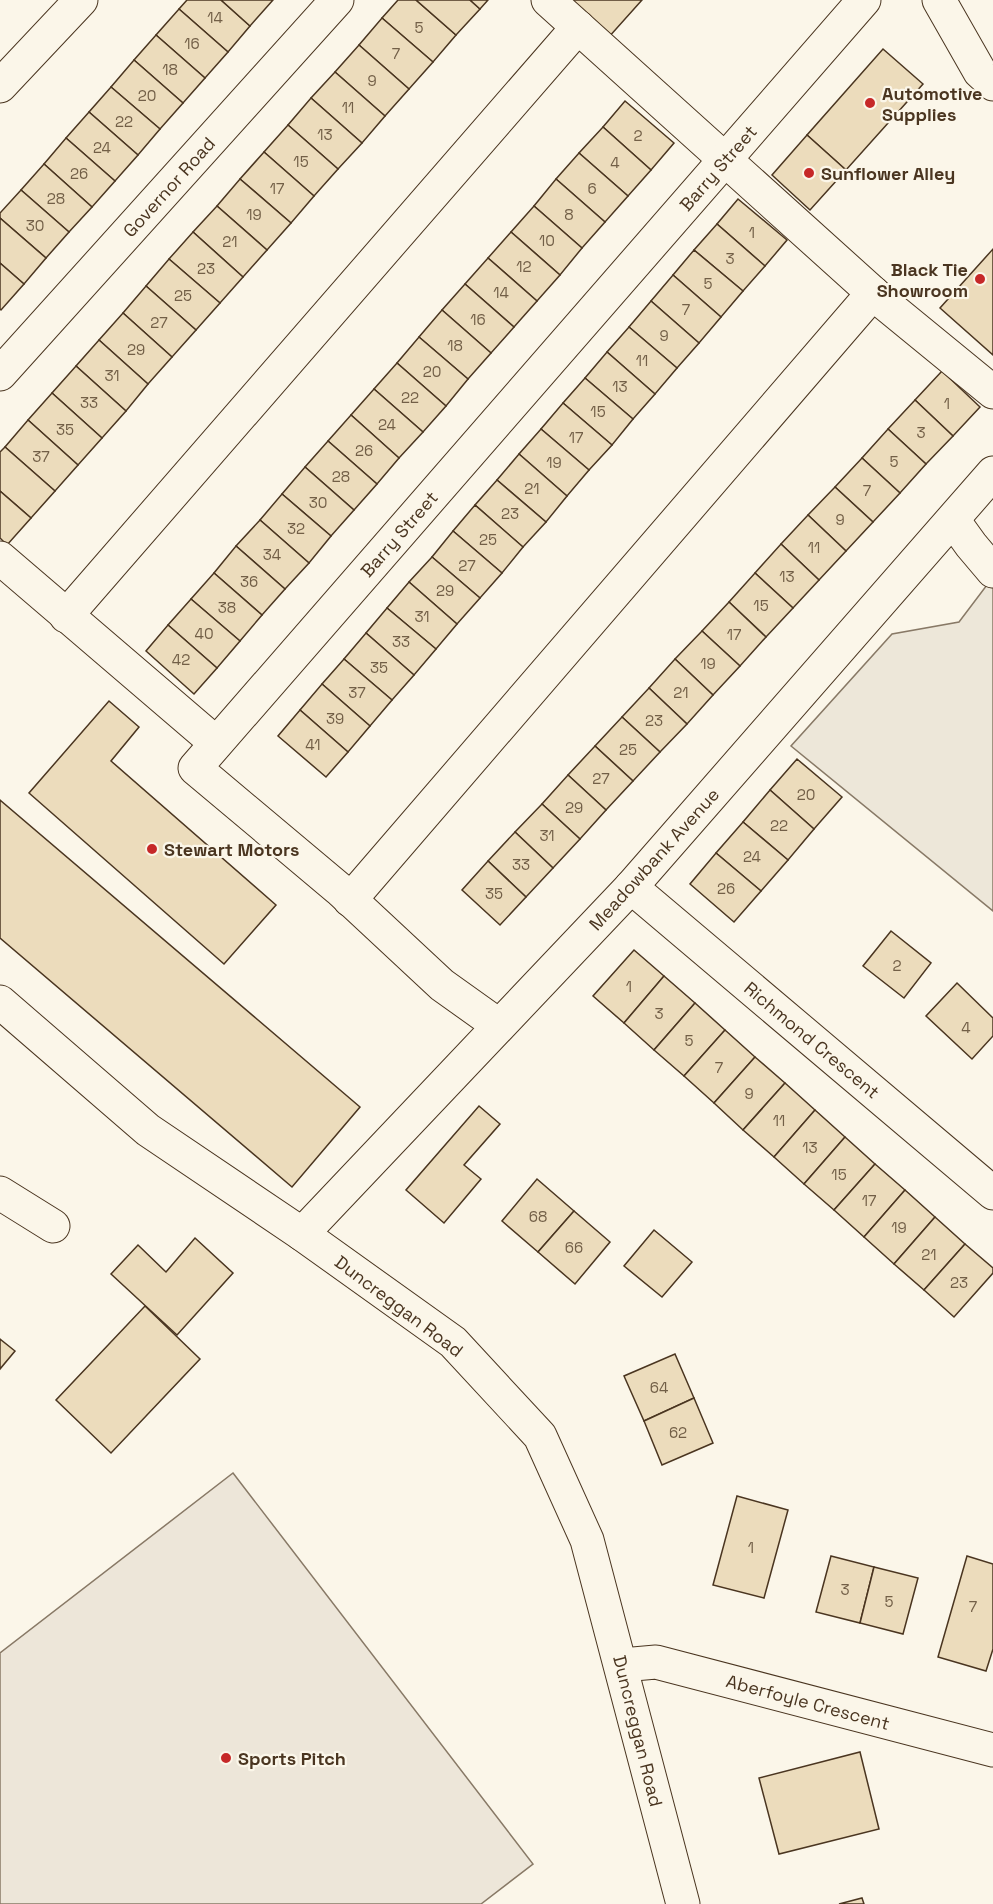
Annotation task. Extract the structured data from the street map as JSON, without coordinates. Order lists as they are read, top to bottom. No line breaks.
{"streets":{"main road":["Barry Street","Governor Road","Meadowbank Avenue","Richmond Crescent","Duncreggan Road","Aberfoyle Crescent"]},"crossings":[["Barry Street","Meadowbank Avenue"],["Meadowbank Avenue","Richmond Crescent"],["Meadowbank Avenue","Duncreggan Road"],["Duncreggan Road","Aberfoyle Crescent"]],"places":["Automotive Supplies","Sunflower Alley","Black Tie Showroom","Stewart Motors","Sports Pitch"],"house_numbers":["14","5","16","7","18","9","20","11","22","13","2","24","15","4","26","17","6","28","19","8","30","1","10","21","3","12","23","5","14","25","7","16","27","9","18","29","11","20","31","13","22","33","1","15","24","35","3","17","26","37","5","19","28","21","7","30","23","9","32","25","11","34","27","13","36","29","15","38","31","40","17","33","42","19","35","37","21","39","23","41","25","27","20","29","22","31","24","33","26","35","2","1","3","4","5","7","9","11","13","15","17","68","19","66","21","23","64","62","1","3","5","7"]}
